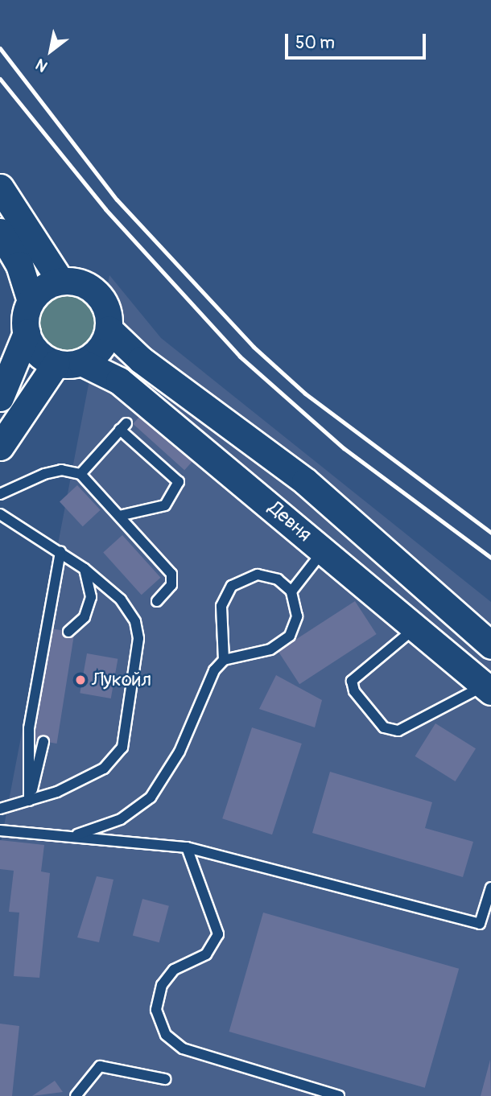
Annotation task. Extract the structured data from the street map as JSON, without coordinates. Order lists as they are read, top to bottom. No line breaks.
{"streets":{"main road":["Девня"]},"places":["Лукойл"],"scale_bar":"50 m","north":"bottom left"}
